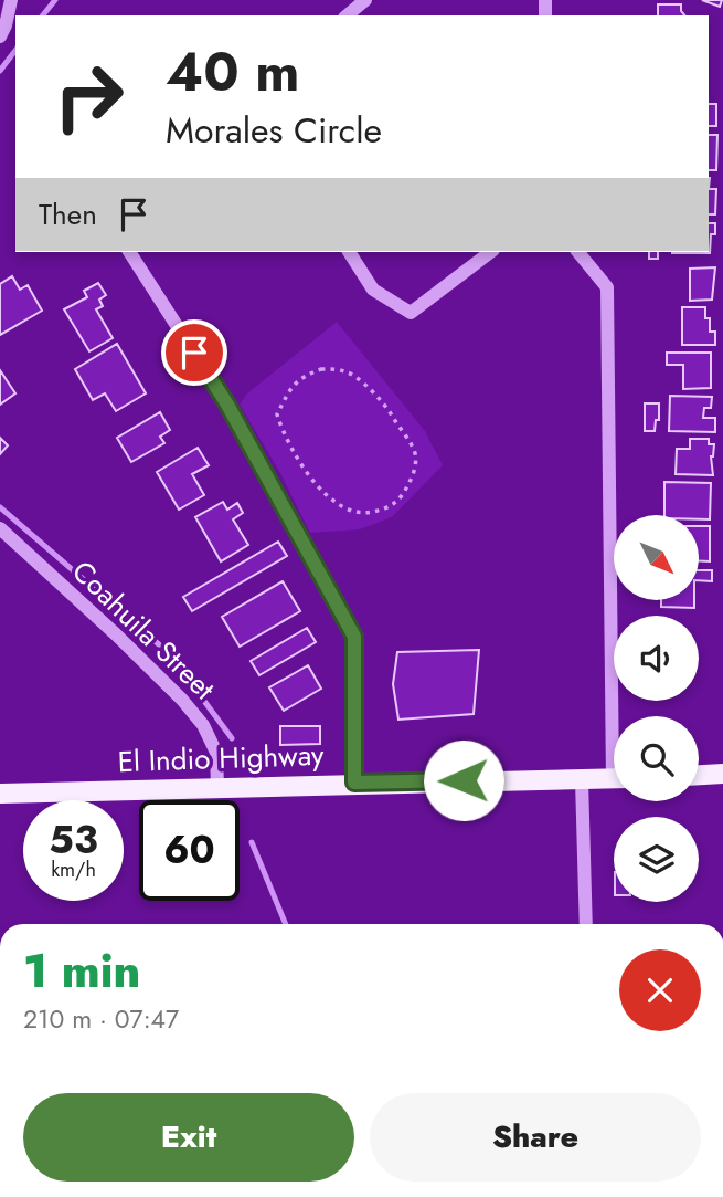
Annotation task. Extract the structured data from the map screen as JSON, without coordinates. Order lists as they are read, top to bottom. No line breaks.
{"streets":{"main road":["El Indio Highway"],"street":["Coahuila Street"]},"crossings":[["Coahuila Street","El Indio Highway"]],"north":"bottom right","page":{"turn":["40 m","Morales Circle"],"then":"Then","speed":"53 km/h","limit":"60","heading":["1 min","210 m · 07:47"],"buttons":["Exit","Share"]}}
